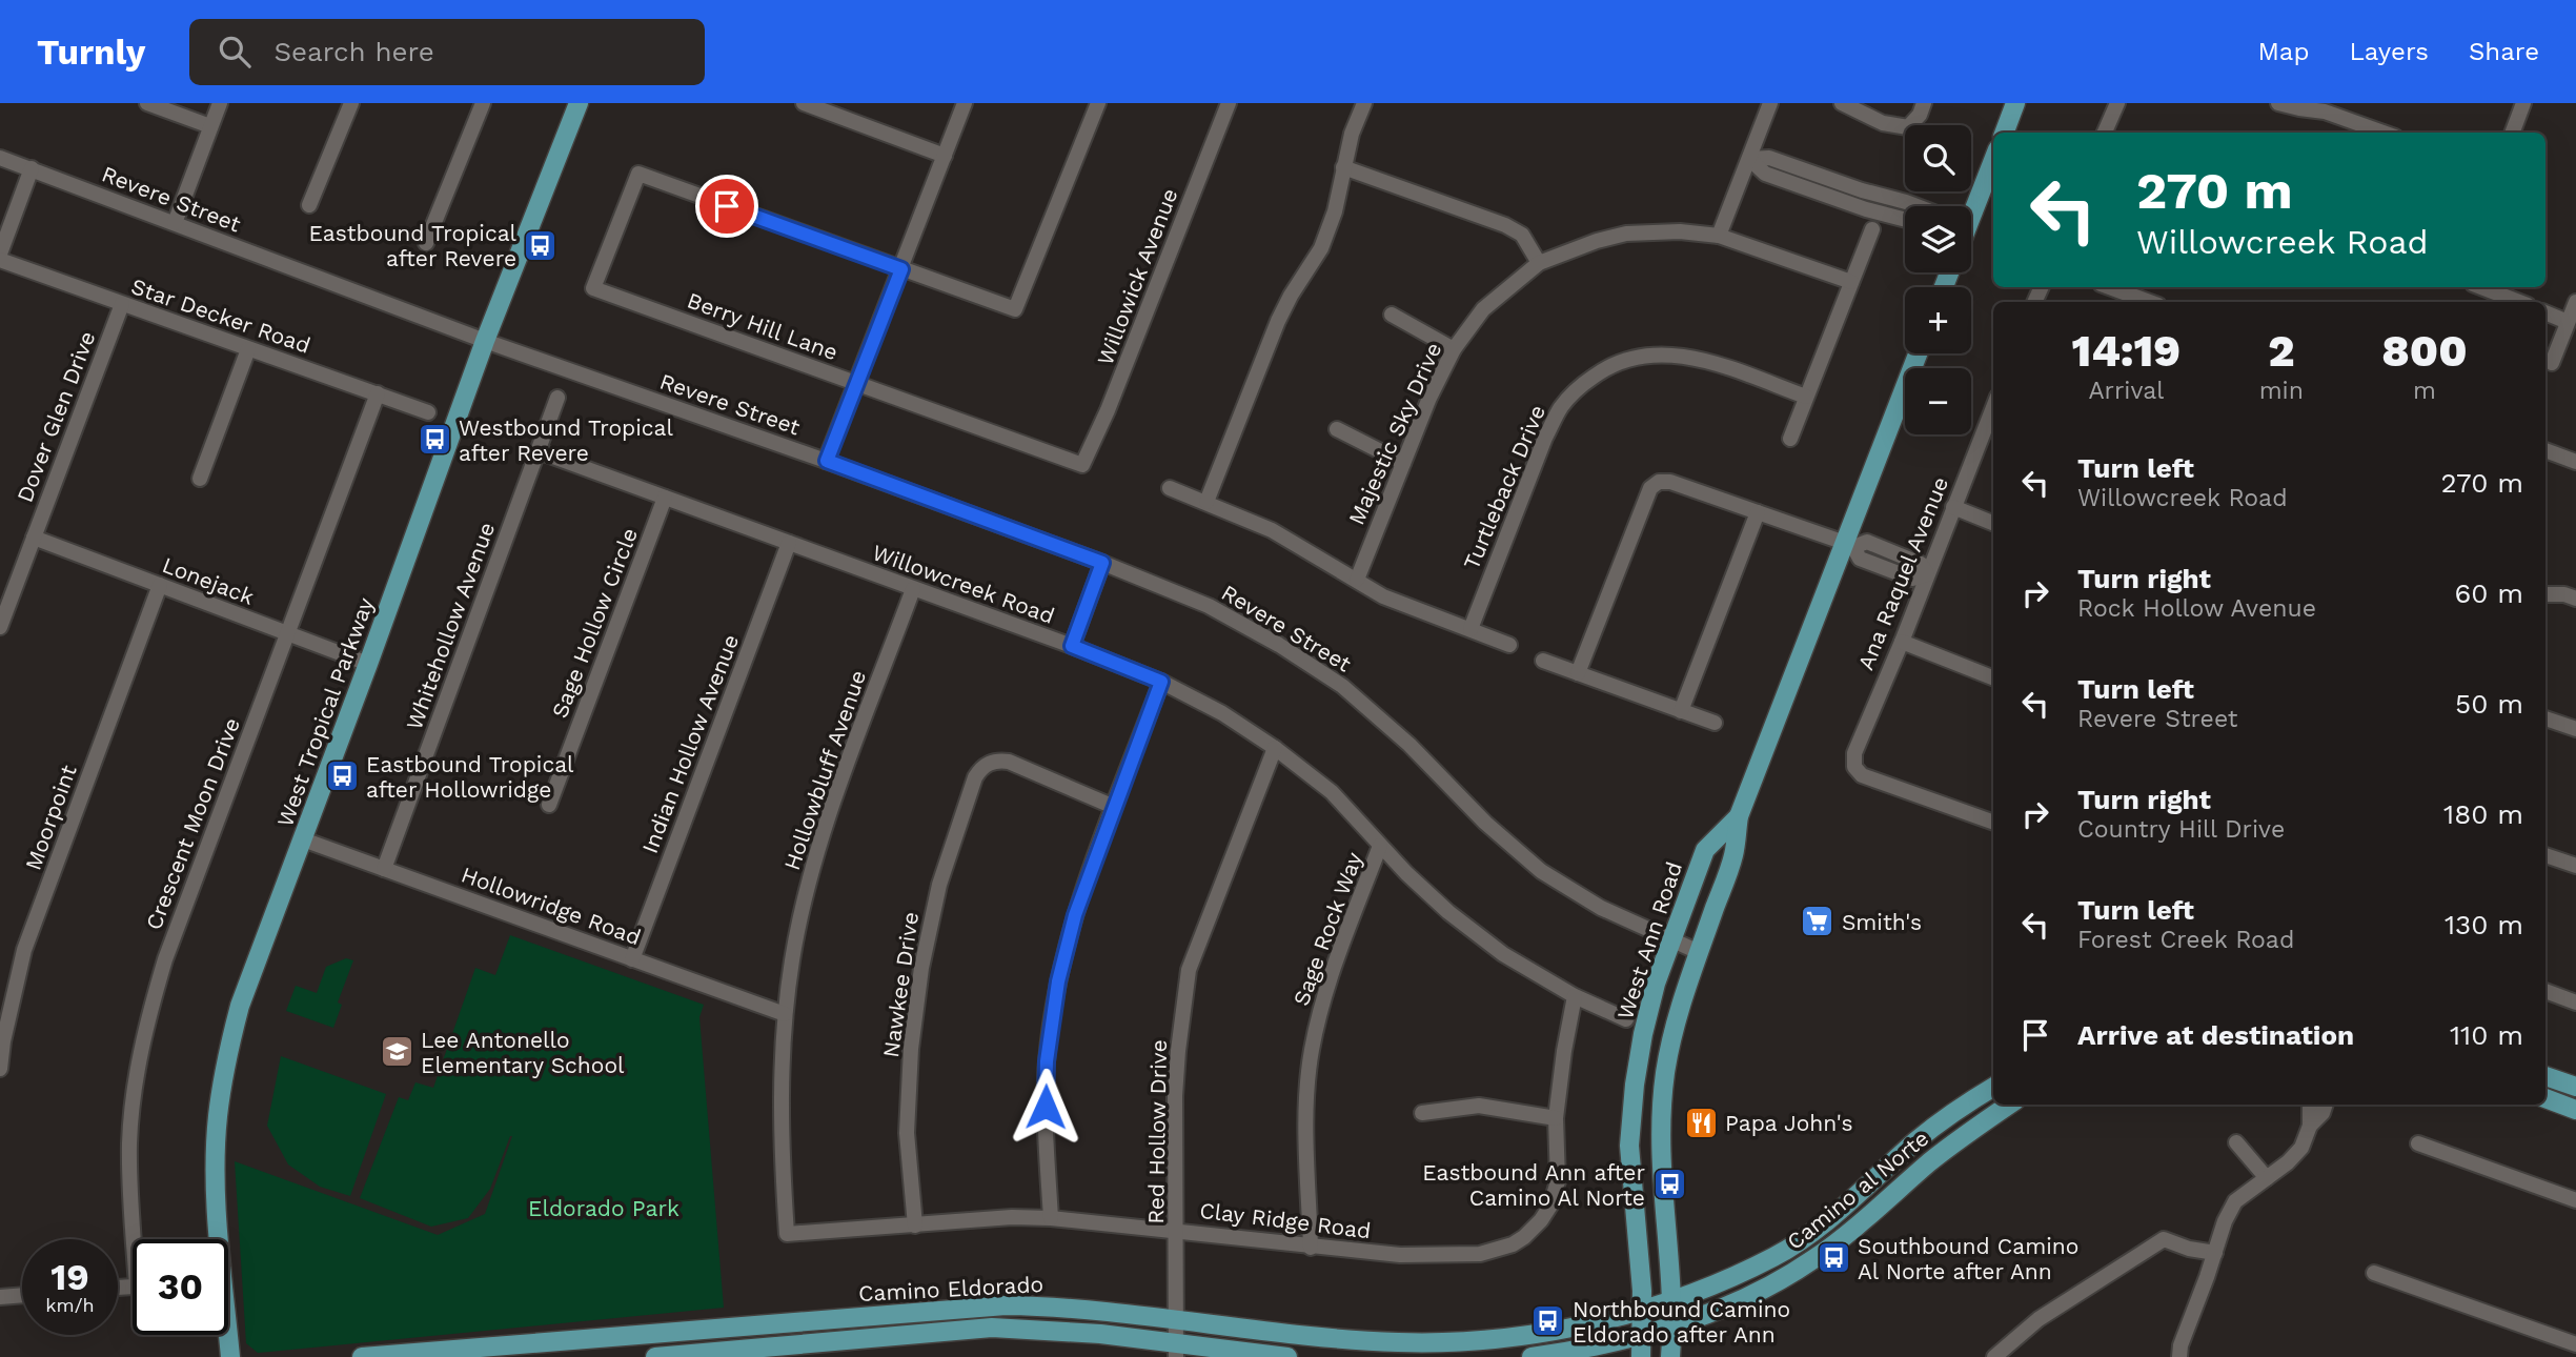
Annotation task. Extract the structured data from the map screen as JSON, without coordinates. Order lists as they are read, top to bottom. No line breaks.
{"streets":{"main road":["West Tropical Parkway","West Ann Road","Camino al Norte","Camino Eldorado"],"street":["Revere Street","Willowick Avenue","Star Decker Road","Berry Hill Lane","Dover Glen Drive","Majestic Sky Drive","Turtleback Drive","Ana Raquel Avenue","Lonejack","Willowcreek Road","Sage Hollow Circle","Whitehollow Avenue","Indian Hollow Avenue","Hollowbluff Avenue","Moorpoint","Crescent Moon Drive","Hollowridge Road","Sage Rock Way","Nawkee Drive","Red Hollow Drive","Clay Ridge Road"]},"crossings":[["Revere Street","West Tropical Parkway"],["Revere Street","West Ann Road"],["Willowick Avenue","Berry Hill Lane"],["Star Decker Road","Dover Glen Drive"],["Star Decker Road","Crescent Moon Drive"],["Dover Glen Drive","Lonejack"],["Lonejack","West Tropical Parkway"],["Lonejack","Moorpoint"],["Lonejack","Crescent Moon Drive"],["Willowcreek Road","Sage Hollow Circle"],["Willowcreek Road","Whitehollow Avenue"],["Willowcreek Road","Indian Hollow Avenue"],["Willowcreek Road","Hollowbluff Avenue"],["Willowcreek Road","Sage Rock Way"],["Willowcreek Road","Red Hollow Drive"],["Willowcreek Road","Clay Ridge Road"],["Whitehollow Avenue","Hollowridge Road"],["West Tropical Parkway","Hollowridge Road"],["Indian Hollow Avenue","Hollowridge Road"],["Hollowbluff Avenue","Hollowridge Road"],["Hollowbluff Avenue","Clay Ridge Road"],["Sage Rock Way","Clay Ridge Road"],["West Ann Road","Camino al Norte"],["West Ann Road","Camino Eldorado"],["Nawkee Drive","Clay Ridge Road"],["Red Hollow Drive","Clay Ridge Road"],["Red Hollow Drive","Camino Eldorado"],["Camino al Norte","Camino Eldorado"]],"parks":["Eldorado Park"],"places":{"bus stop":["Eastbound Tropical after Revere","Westbound Tropical after Revere","Eastbound Tropical after Hollowridge","Eastbound Ann after Camino Al Norte","Southbound Camino Al Norte after Ann","Northbound Camino Eldorado after Ann"],"supermarket":["Smith's"],"school or university":["Lee Antonello Elementary School"],"restaurant":["Papa John's"]},"page":{"header":"Turnly","search":"Search here","nav":["Map","Layers","Share"],"map_buttons":["+","−"],"turn":["270 m","Willowcreek Road"],"eta":["14:19","Arrival","2","min","800","m"],"list":[{"name":"Turn left","note":"Willowcreek Road","value":"270 m"},{"name":"Turn right","note":"Rock Hollow Avenue","value":"60 m"},{"name":"Turn left","note":"Revere Street","value":"50 m"},{"name":"Turn right","note":"Country Hill Drive","value":"180 m"},{"name":"Turn left","note":"Forest Creek Road","value":"130 m"},{"name":"Arrive at destination","value":"110 m"}],"speed":"19 km/h","limit":"30"}}
